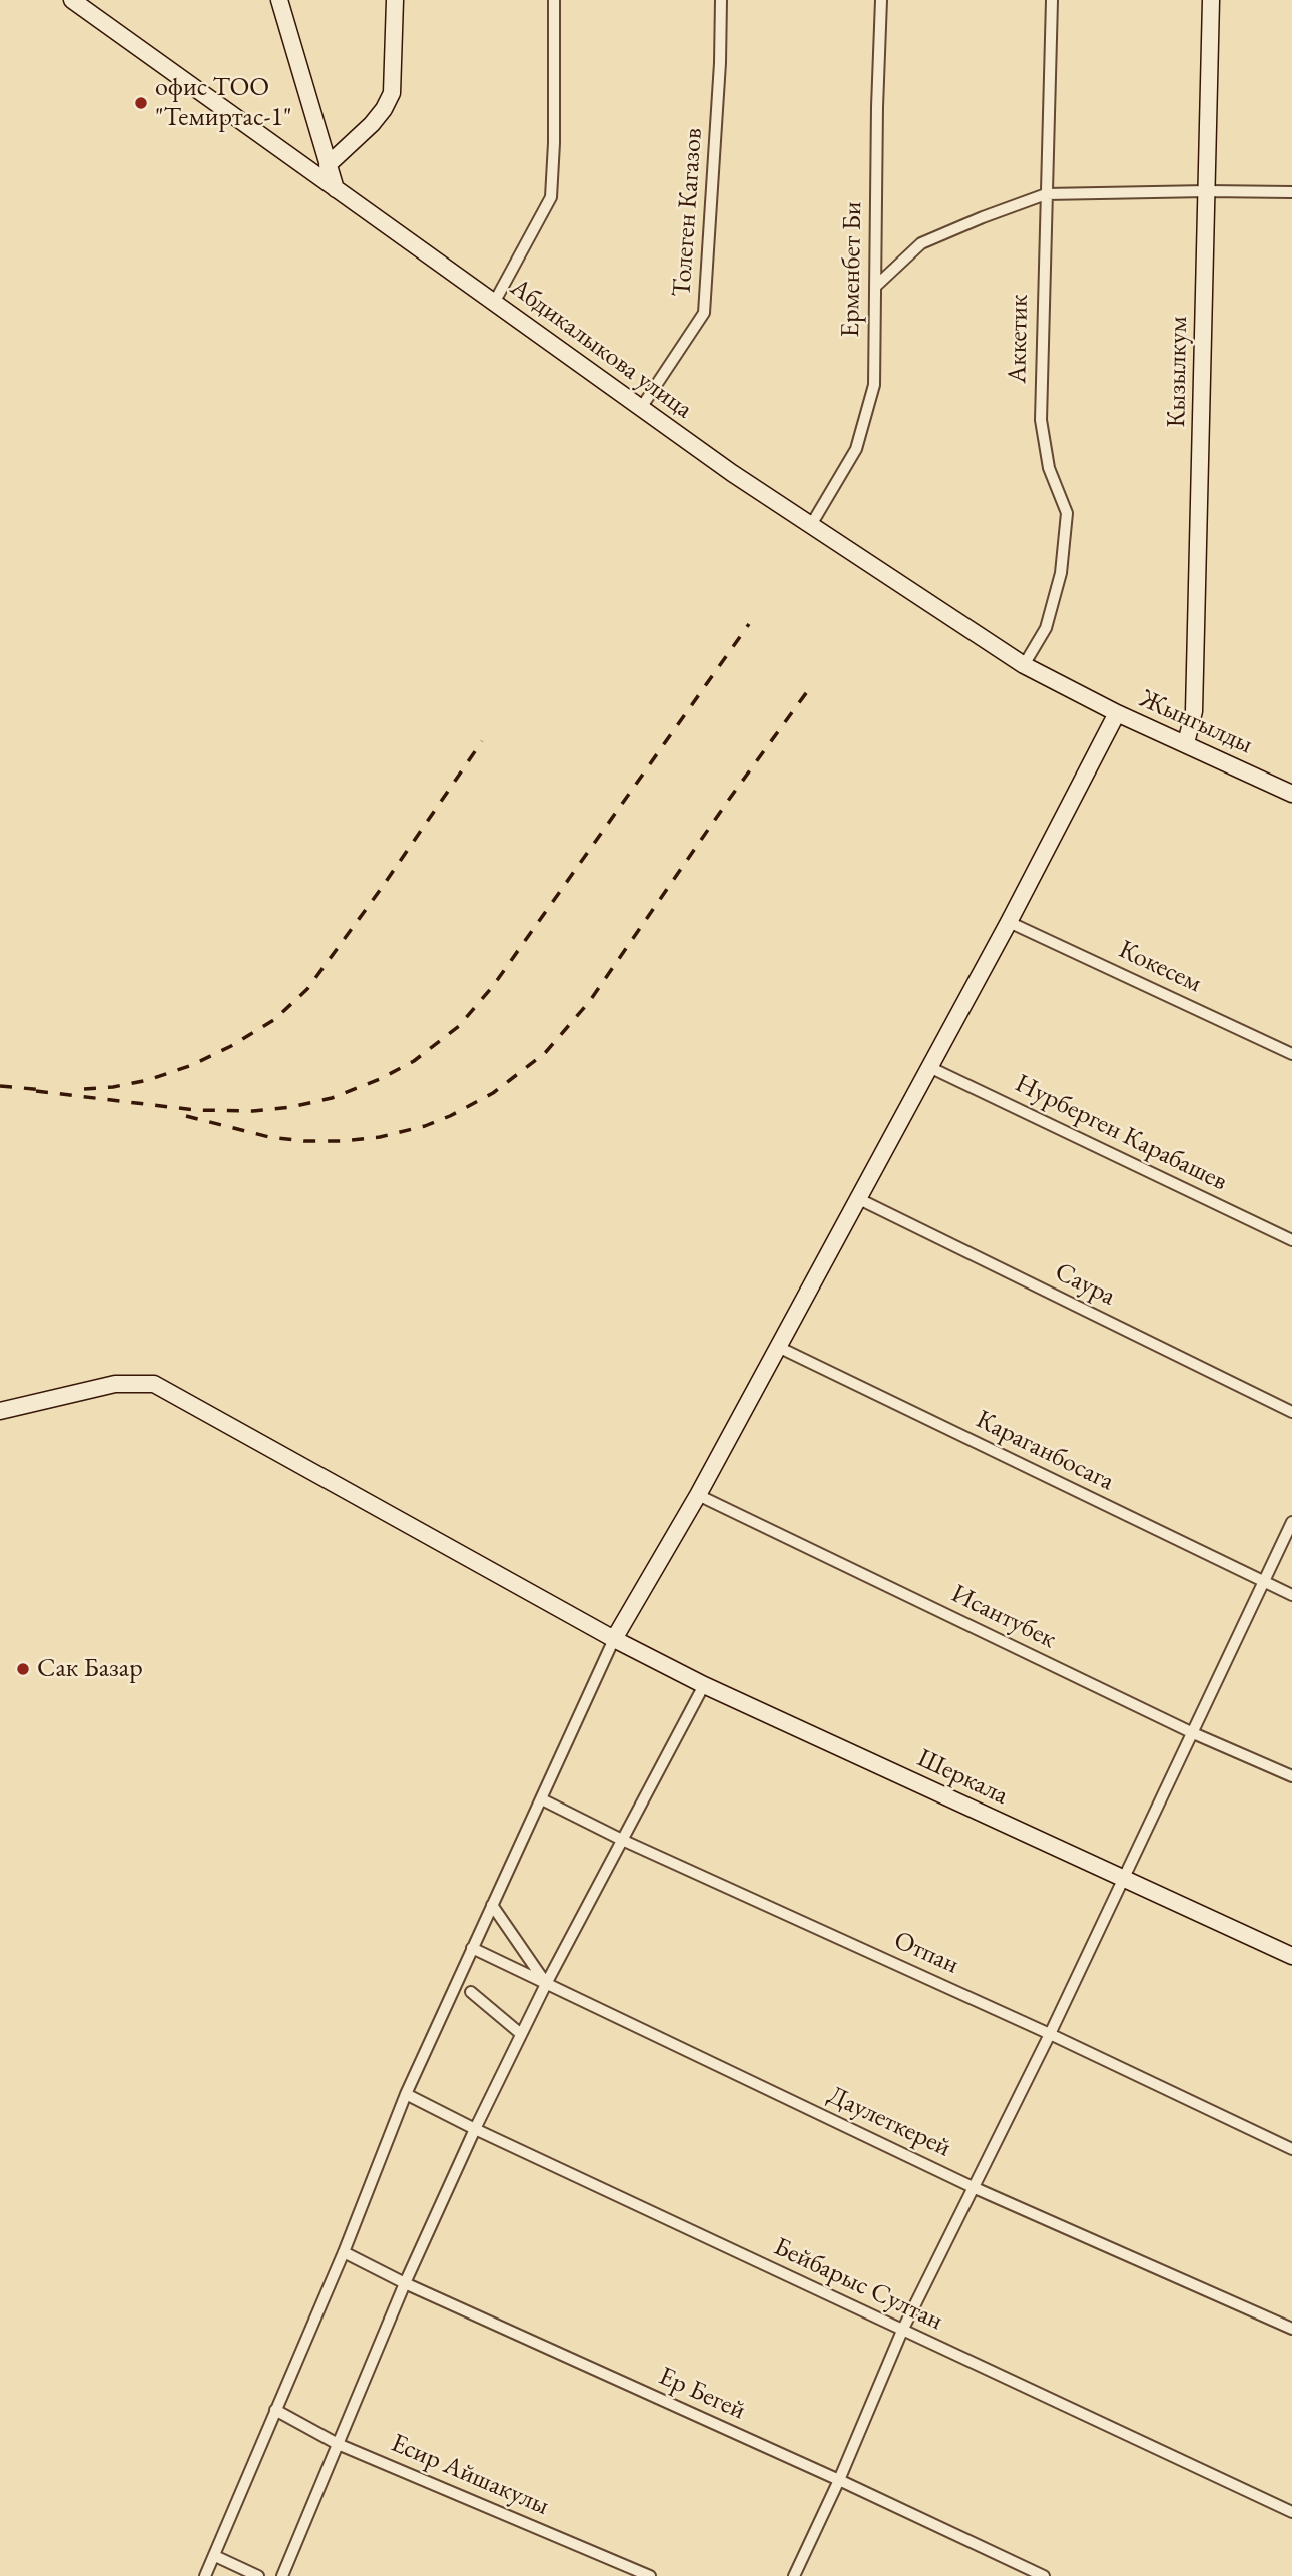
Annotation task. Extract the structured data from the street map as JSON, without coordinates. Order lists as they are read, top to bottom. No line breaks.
{"streets":{"street":["Толеген Кагазов","Ерменбет Би","Аккетик","Абдикалыкова улица","Кызылкум","Жынгылды","Кокесем","Нурберген Карабашев","Саура","Караганбосага","Исантубек","Шеркала","Отпан","Даулеткерей","Бейбарыс Султан","Ер Бегей","Есир Айшакулы"]},"crossings":[["Толеген Кагазов","Абдикалыкова улица"],["Ерменбет Би","Абдикалыкова улица"],["Аккетик","Абдикалыкова улица"],["Абдикалыкова улица","Жынгылды"],["Кызылкум","Жынгылды"]],"places":["офис ТОО \"Темиртас-1\"","Сак Базар"]}
